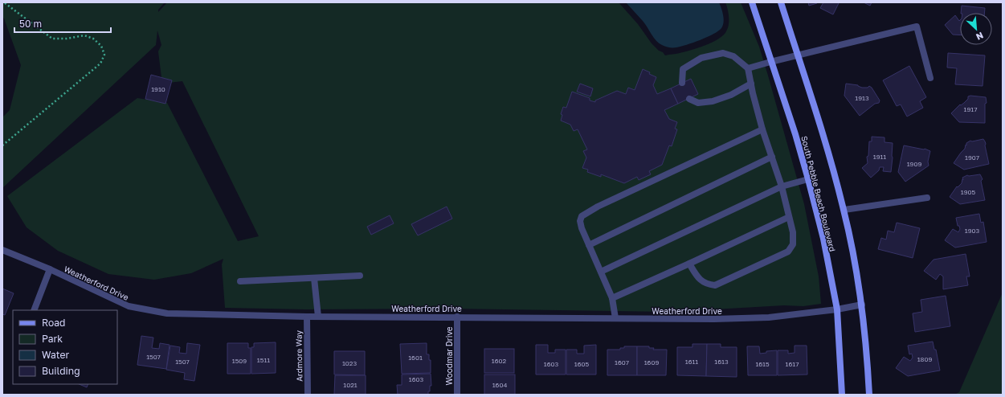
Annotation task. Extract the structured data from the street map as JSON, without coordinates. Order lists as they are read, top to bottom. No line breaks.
{"streets":{"street":["South Pebble Beach Boulevard","Weatherford Drive","Ardmore Way","Woodmar Drive"]},"crossings":[["South Pebble Beach Boulevard","Weatherford Drive"],["Weatherford Drive","Ardmore Way"],["Weatherford Drive","Woodmar Drive"]],"house_numbers":["1910","1913","1917","1911","1907","1909","1905","1903","1507","1601","1809","1511","1509","1602","1507","1611","1613","1607","1609","1023","1603","1605","1615","1617","1603","1021","1604"],"legend":["Road","Park","Water","Building"],"scale_bar":"50 m","north":"bottom right"}
